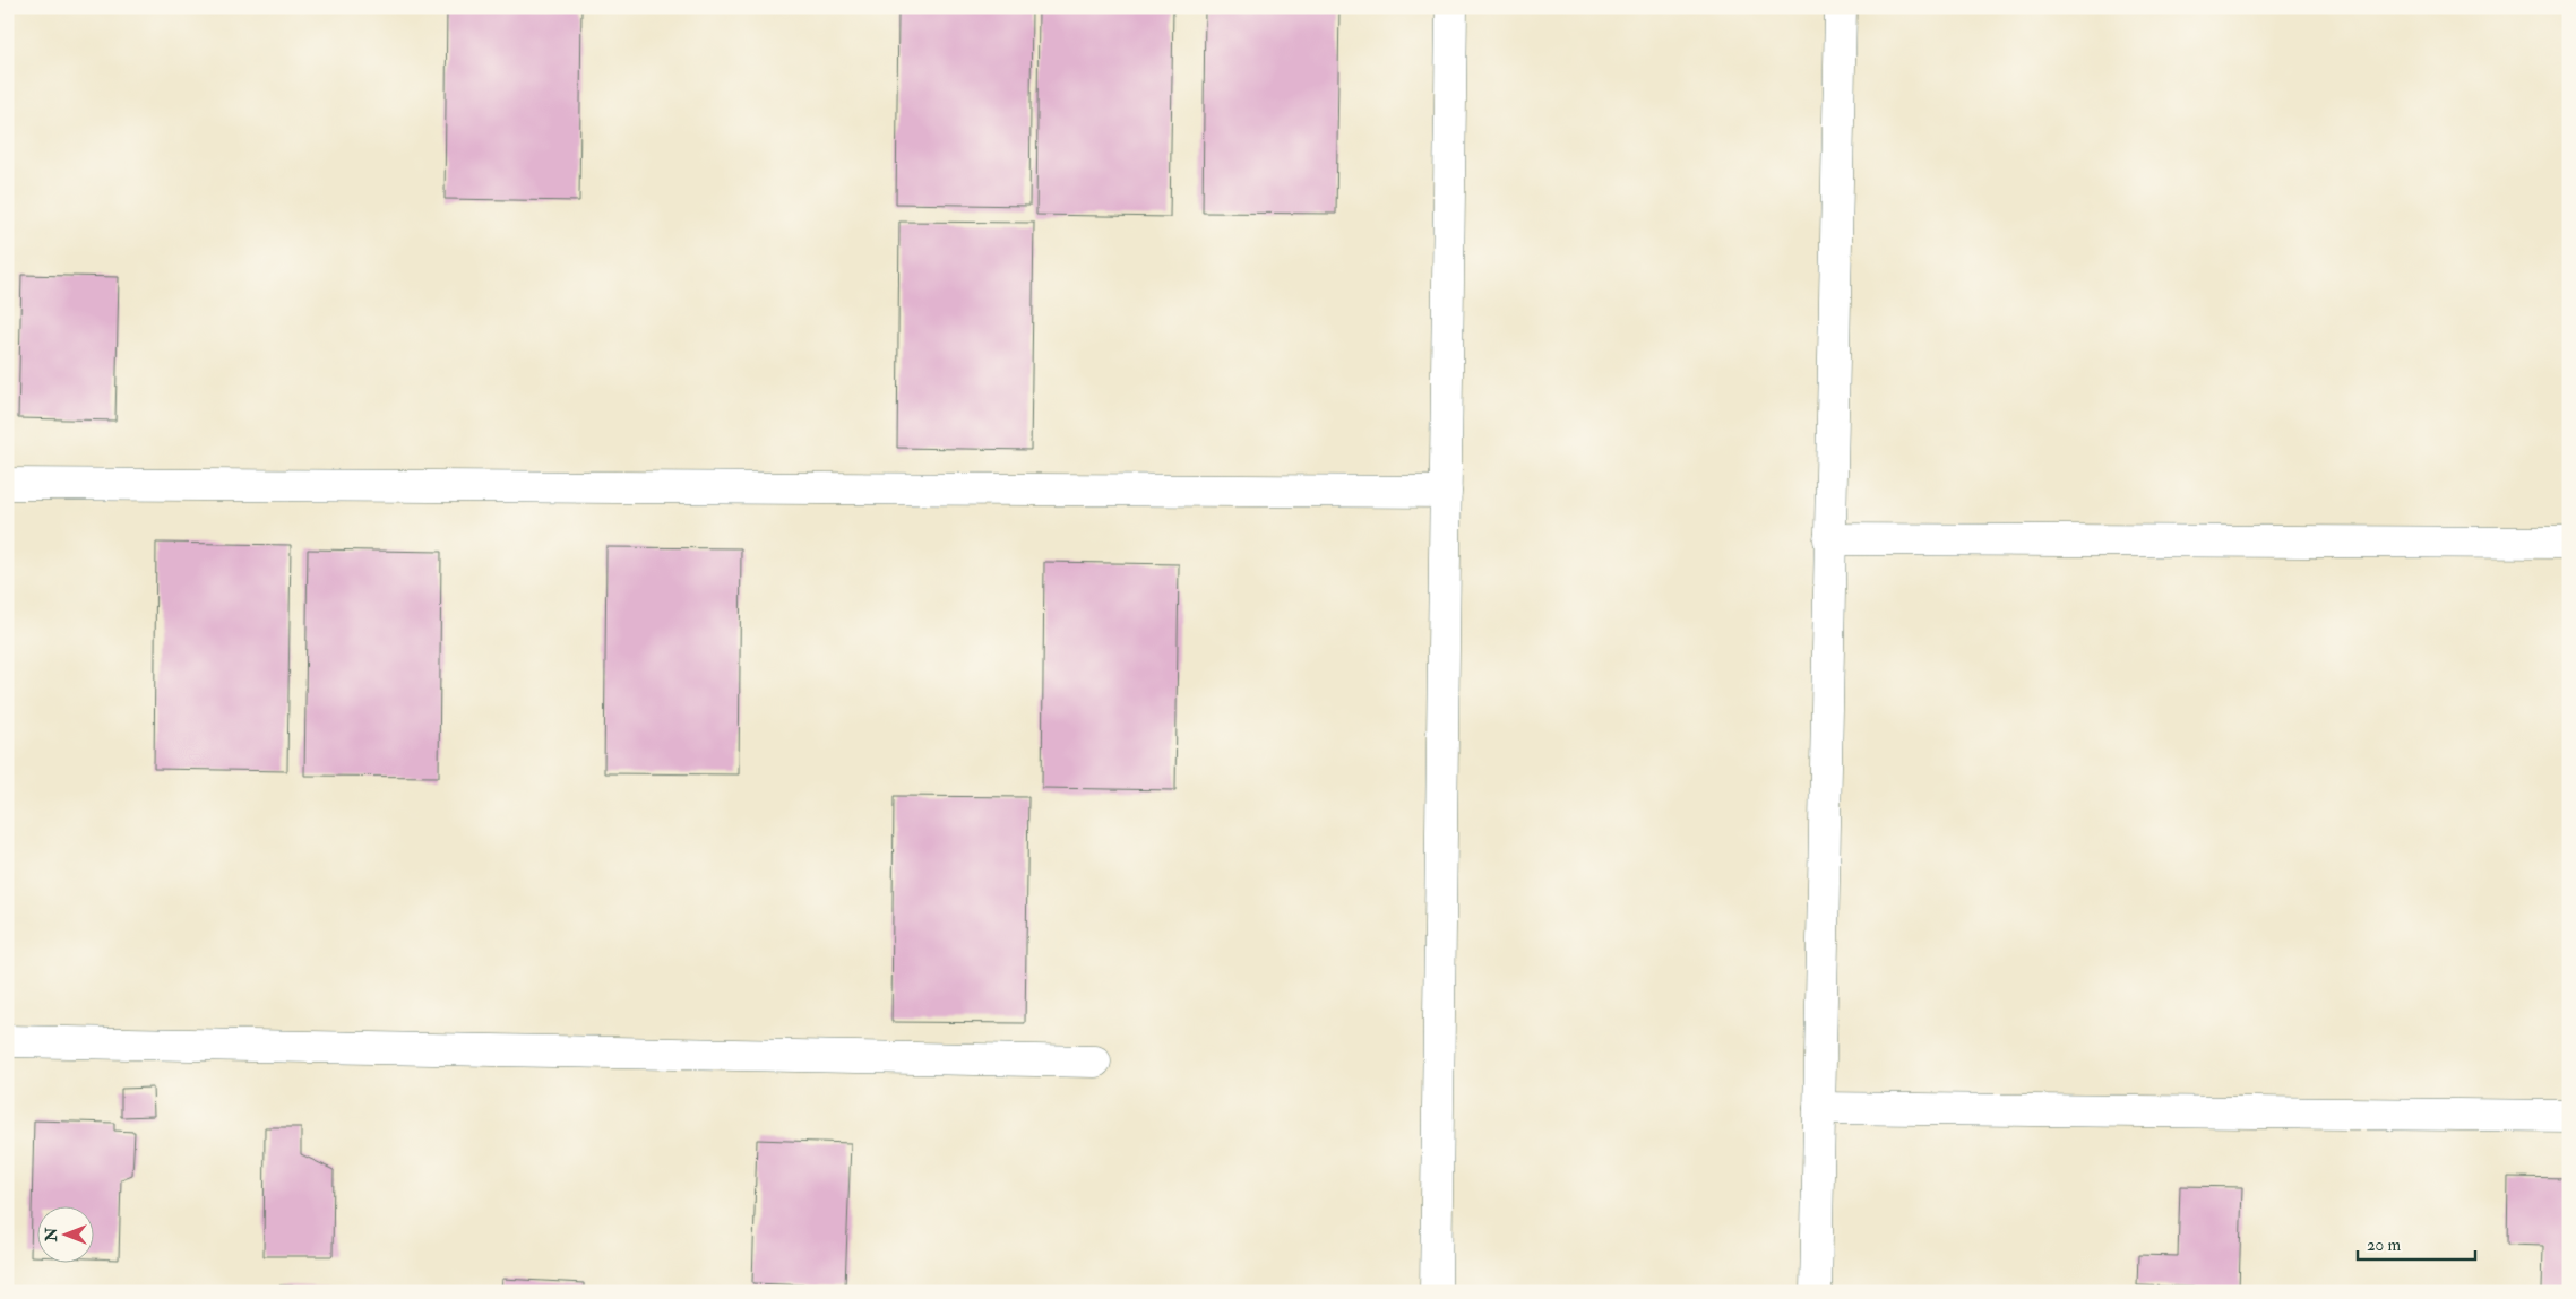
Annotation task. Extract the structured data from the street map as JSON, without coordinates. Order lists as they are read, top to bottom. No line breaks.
{"scale_bar":"20 m","north":"left"}
